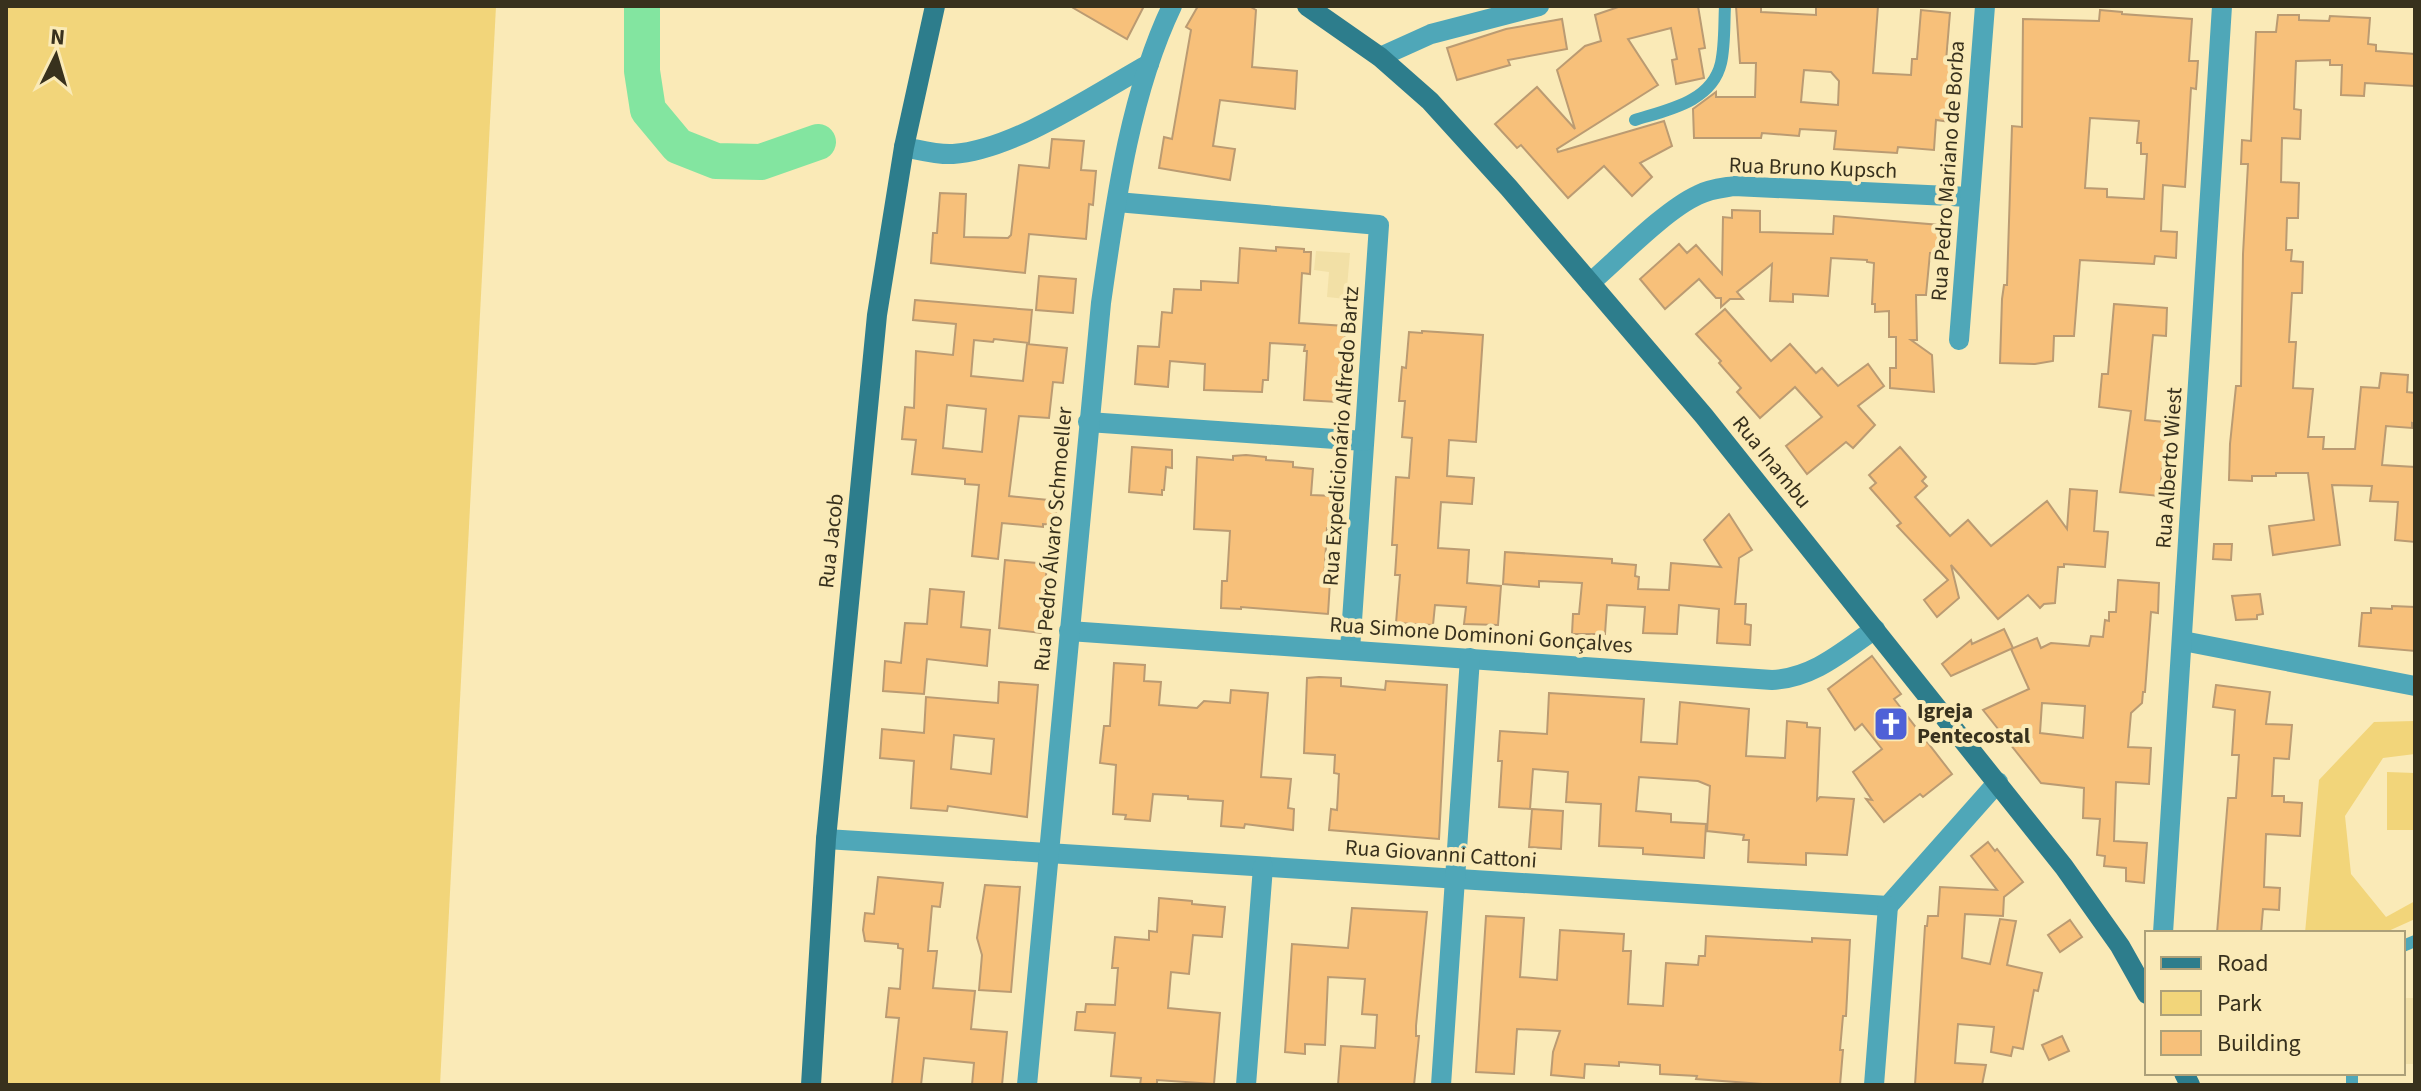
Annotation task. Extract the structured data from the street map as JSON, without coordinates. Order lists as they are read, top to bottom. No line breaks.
{"streets":{"street":["Rua Bruno Kupsch","Rua Pedro Mariano de Borba","Rua Expedicionário Alfredo Bartz","Rua Inambu","Rua Alberto Wiest","Rua Pedro Álvaro Schmoeller","Rua Jacob","Rua Simone Dominoni Gonçalves","Rua Giovanni Cattoni"]},"crossings":[["Rua Bruno Kupsch","Rua Pedro Mariano de Borba"],["Rua Bruno Kupsch","Rua Inambu"],["Rua Expedicionário Alfredo Bartz","Rua Pedro Álvaro Schmoeller"],["Rua Expedicionário Alfredo Bartz","Rua Simone Dominoni Gonçalves"],["Rua Inambu","Rua Simone Dominoni Gonçalves"],["Rua Pedro Álvaro Schmoeller","Rua Simone Dominoni Gonçalves"],["Rua Pedro Álvaro Schmoeller","Rua Giovanni Cattoni"],["Rua Jacob","Rua Giovanni Cattoni"]],"places":{"church":["Igreja Pentecostal"]},"legend":["Road","Park","Building"],"north":"top"}
